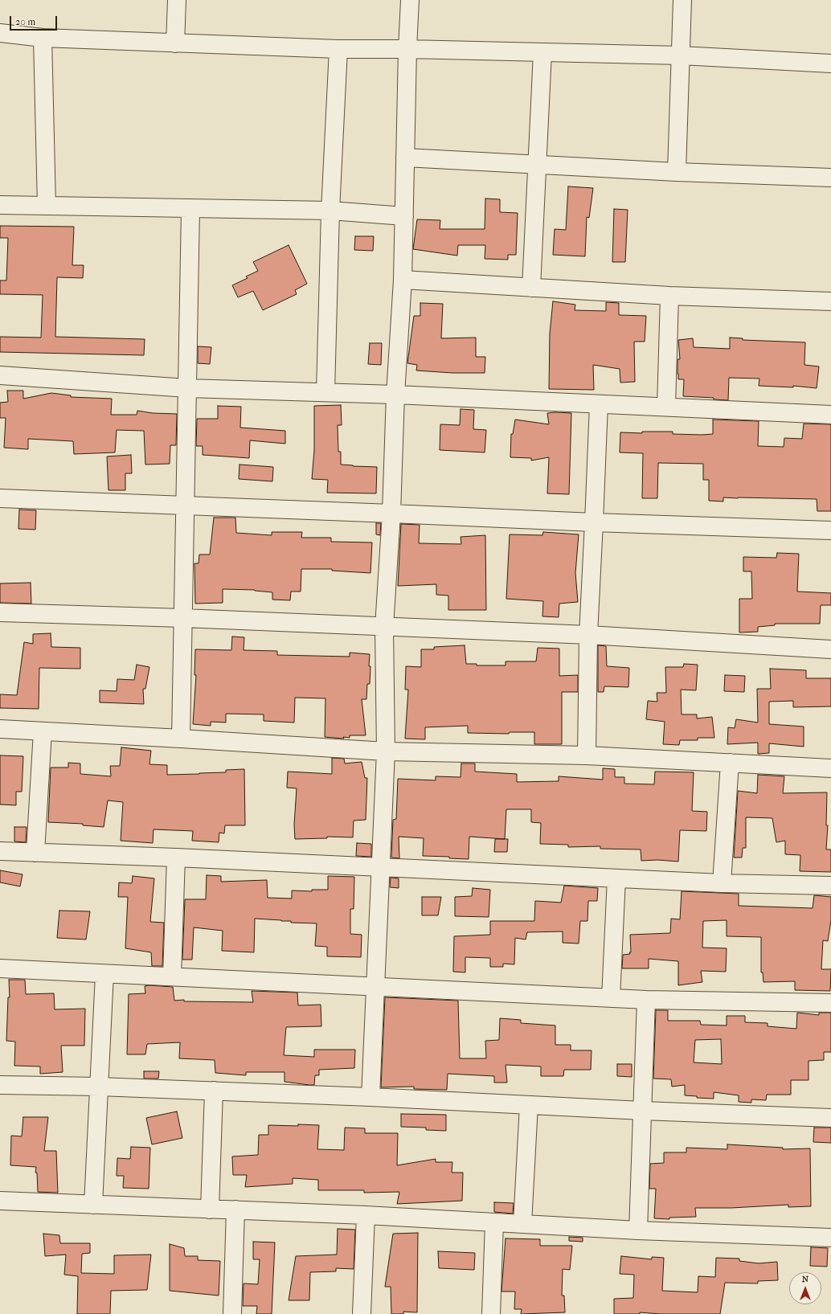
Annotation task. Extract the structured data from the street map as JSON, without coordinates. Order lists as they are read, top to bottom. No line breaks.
{"scale_bar":"20 m","north":"top"}
